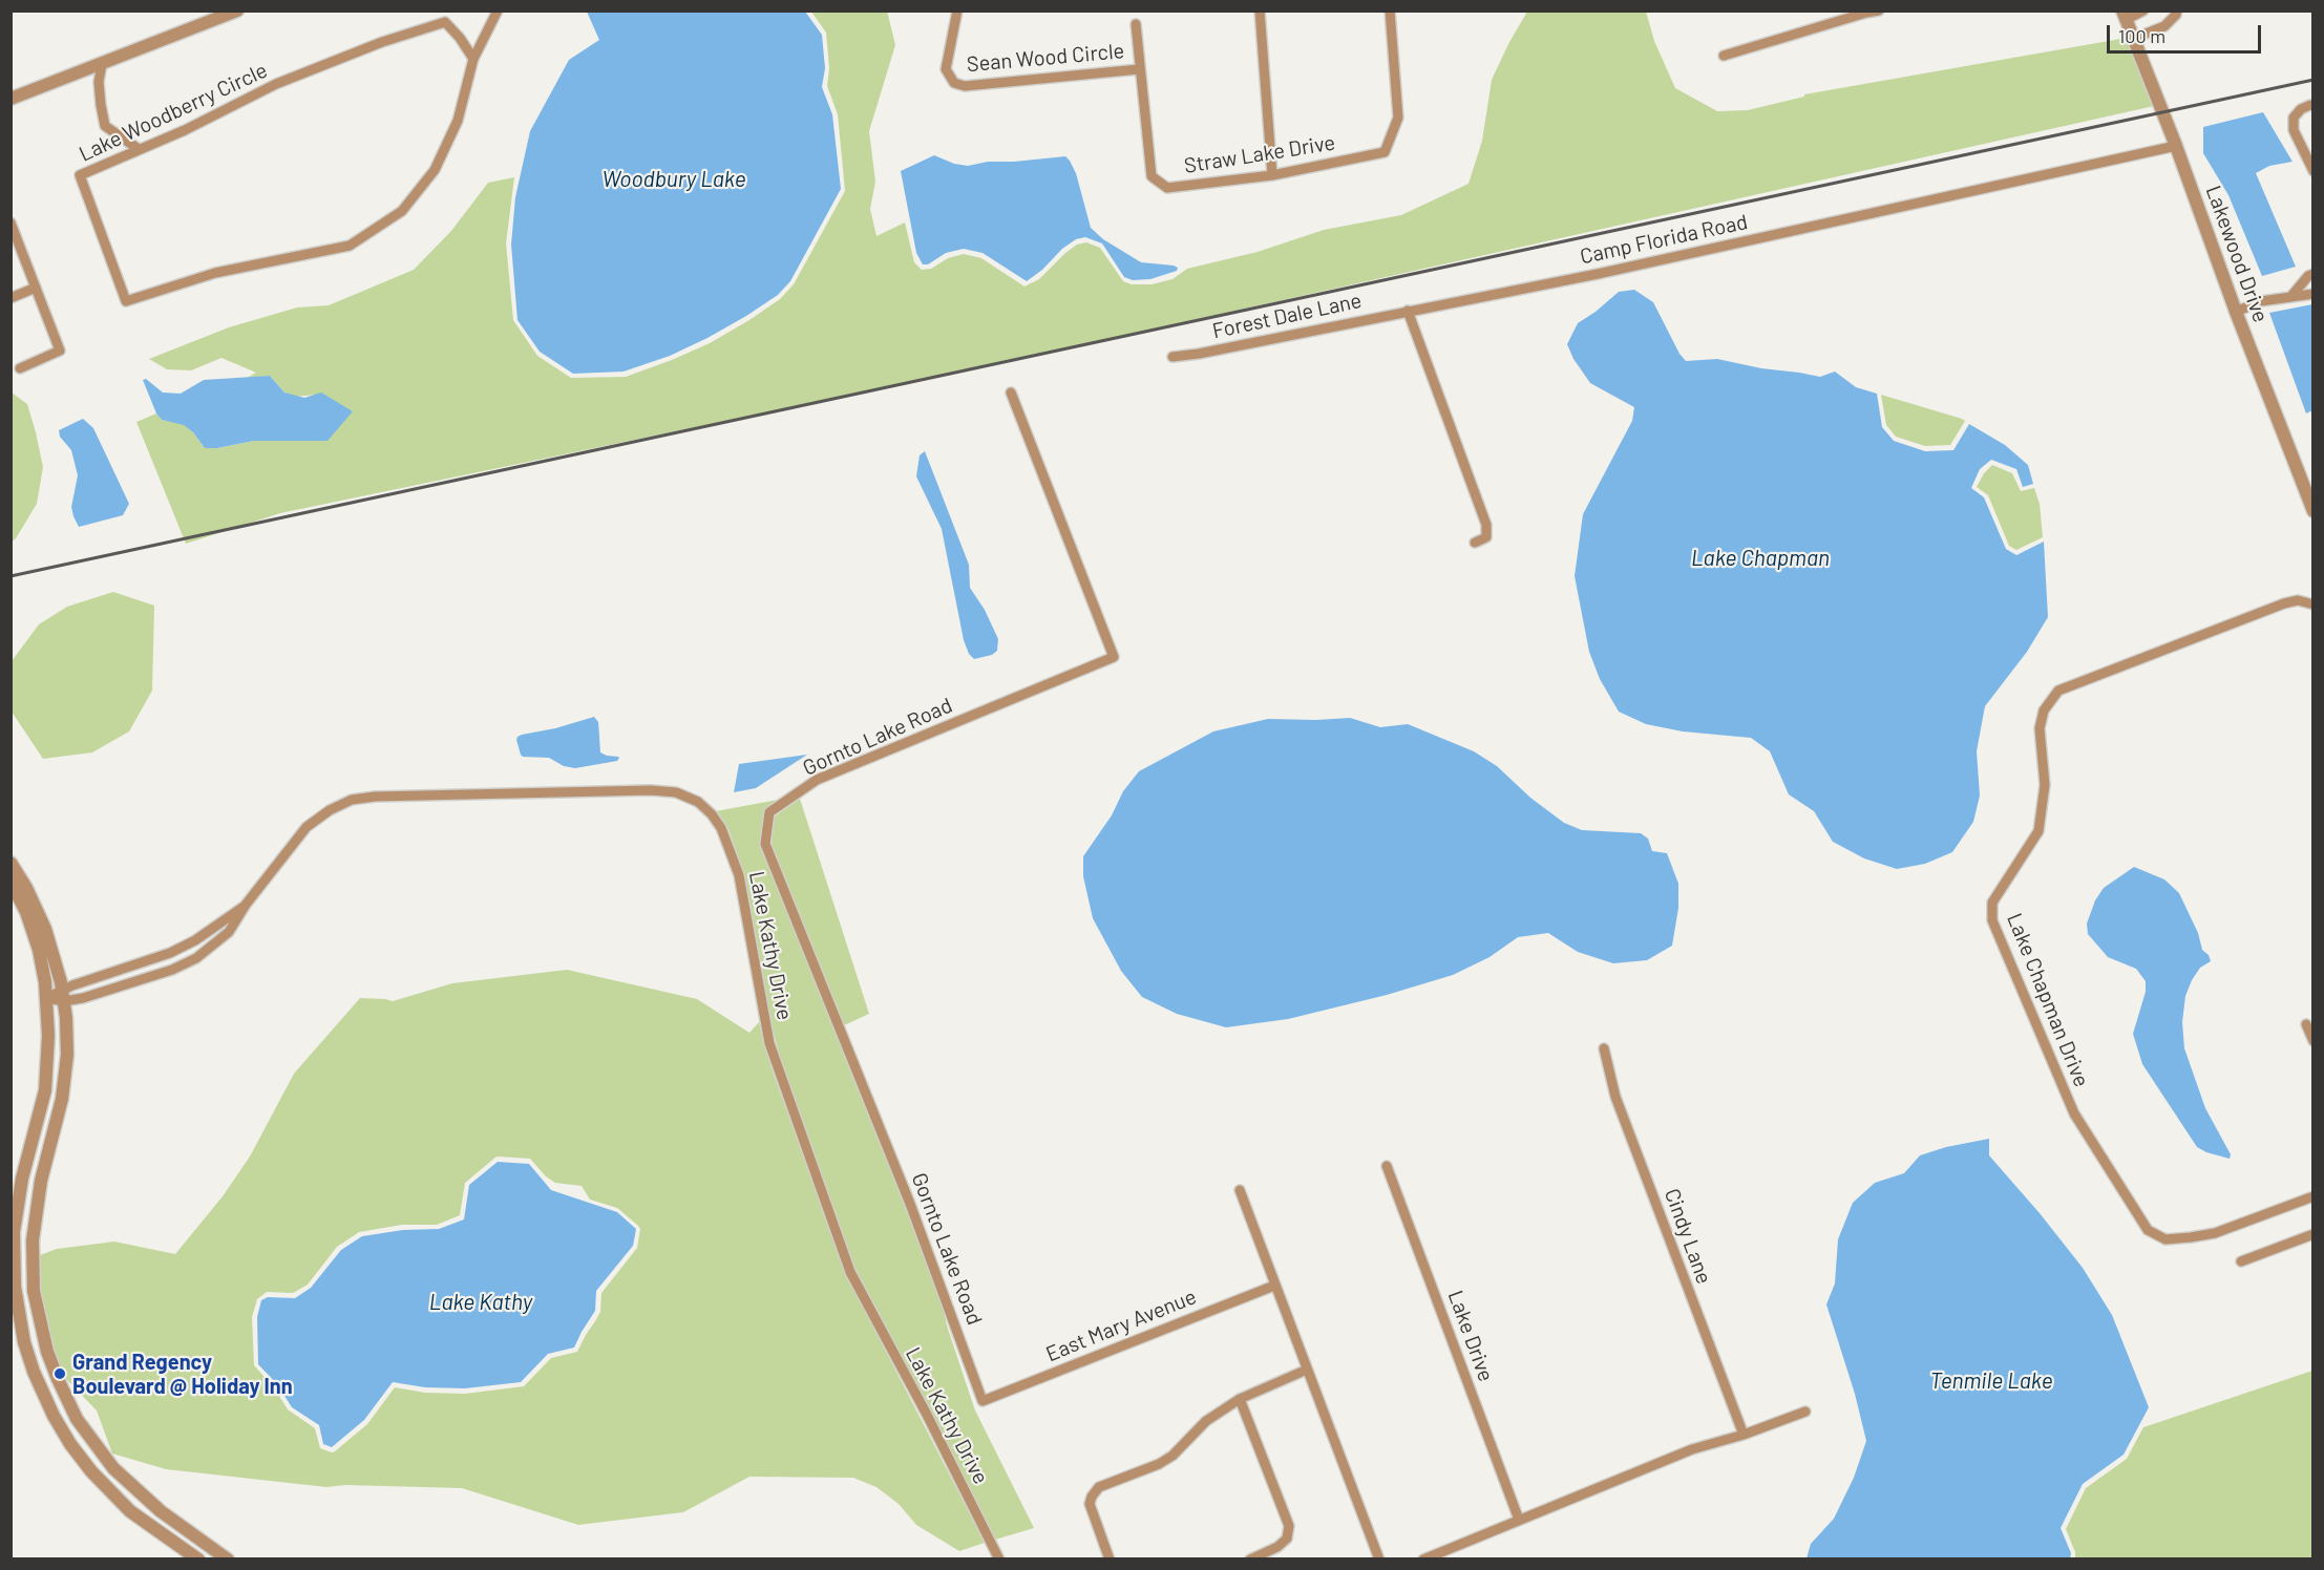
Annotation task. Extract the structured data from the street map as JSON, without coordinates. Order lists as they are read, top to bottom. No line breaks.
{"streets":{"street":["Sean Wood Circle","Lake Woodberry Circle","Straw Lake Drive","Camp Florida Road","Lakewood Drive","Forest Dale Lane","Gornto Lake Road","Lake Kathy Drive","Lake Chapman Drive","Cindy Lane","East Mary Avenue","Lake Drive"]},"crossings":[["Sean Wood Circle","Straw Lake Drive"],["Camp Florida Road","Lakewood Drive"],["Camp Florida Road","Forest Dale Lane"],["Gornto Lake Road","East Mary Avenue"]],"water":["Woodbury Lake","Lake Chapman","Lake Kathy","Tenmile Lake"],"places":["Grand Regency Boulevard @ Holiday Inn"],"scale_bar":"100 m"}
